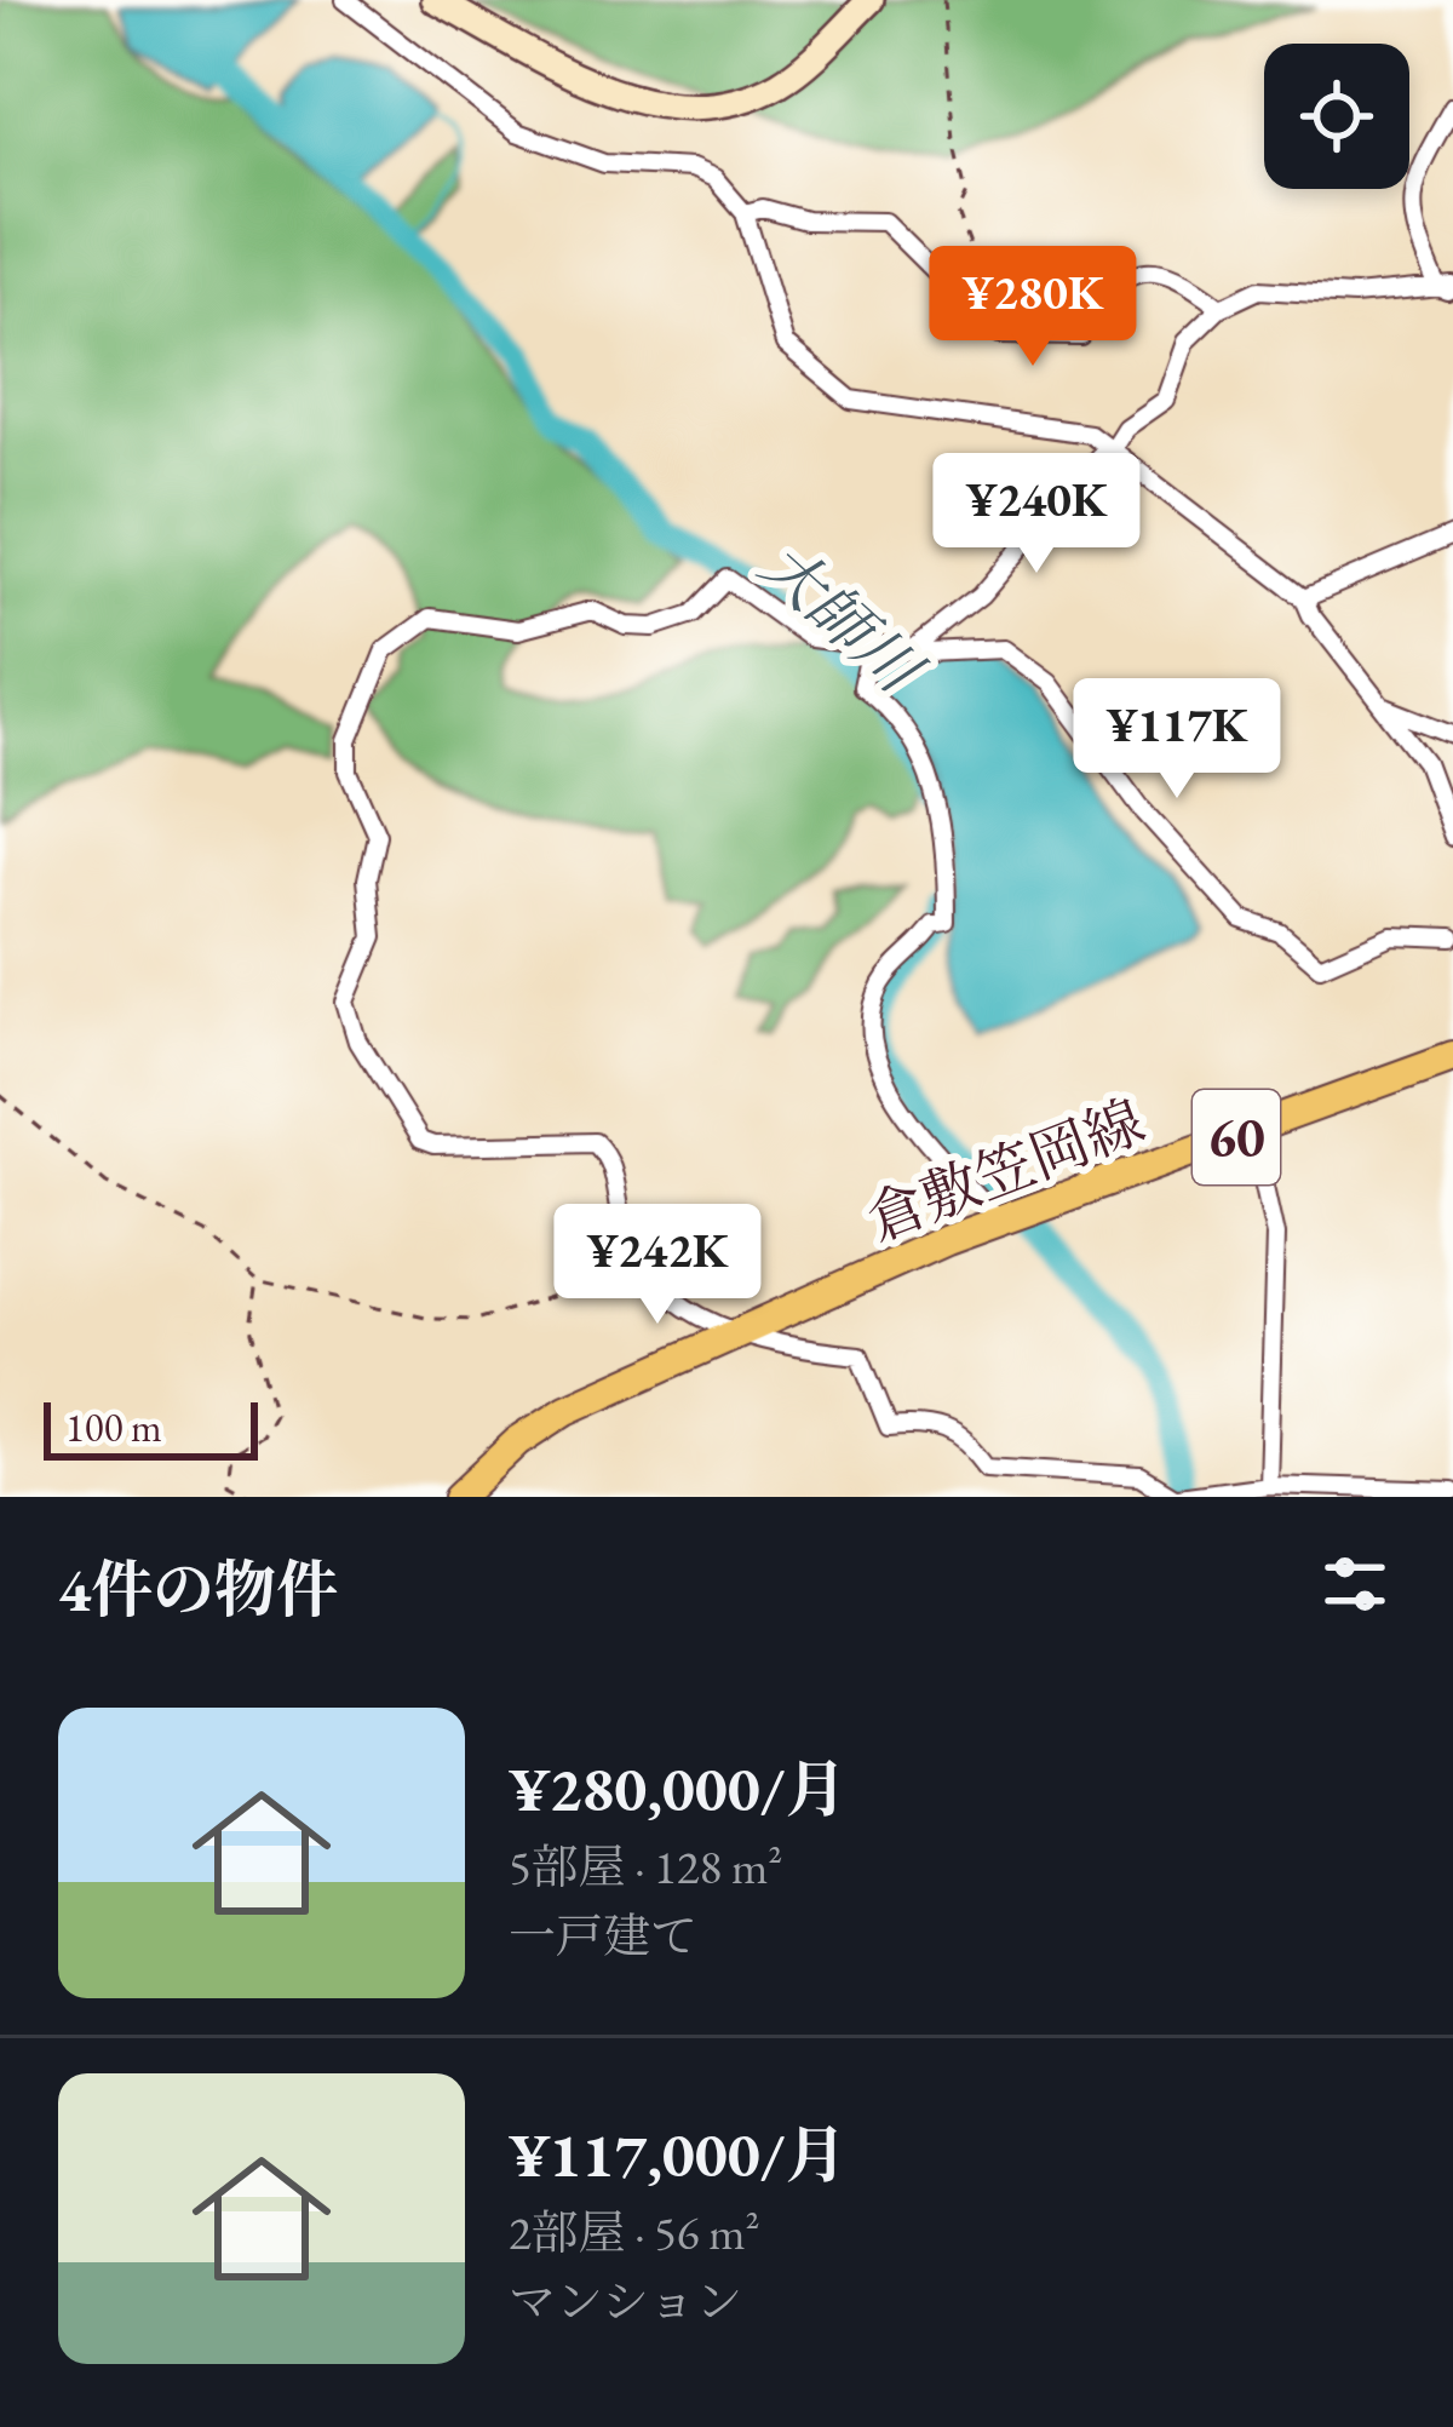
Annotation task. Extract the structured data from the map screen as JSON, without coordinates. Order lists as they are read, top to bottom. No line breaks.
{"streets":{"main road":["60","倉敷笠岡線"]},"water":["大師川"],"scale_bar":"100 m","page":{"price":["¥280K","¥240K","¥117K","¥242K"],"scale":"100 m","heading":"4件の物件","list":[{"name":"¥280,000/月","note":"5部屋 · 128 m² · 一戸建て"},{"name":"¥117,000/月","note":"2部屋 · 56 m² · マンション"}]}}
